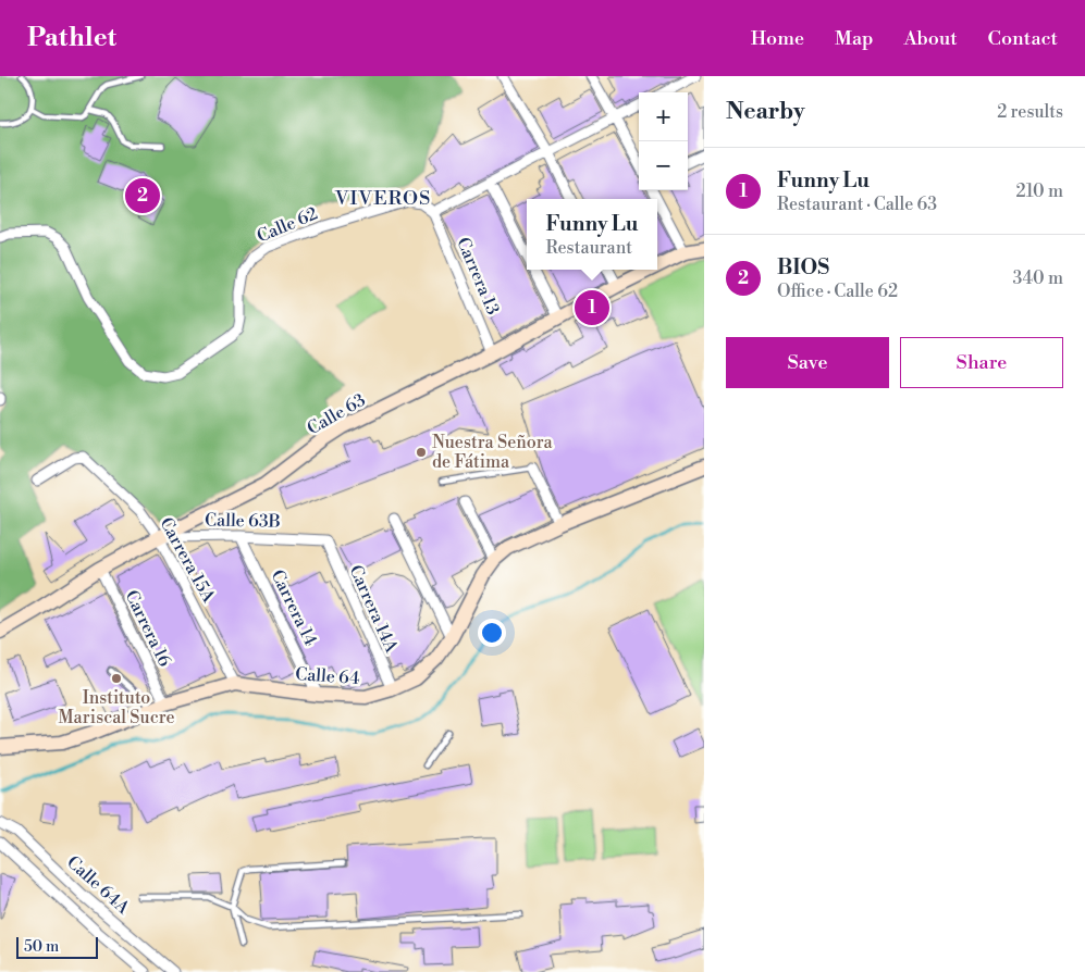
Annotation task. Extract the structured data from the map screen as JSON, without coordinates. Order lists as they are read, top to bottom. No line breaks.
{"streets":{"street":["Calle 62","Carrera 13","Calle 63","Calle 63B","Carrera 15A","Carrera 14","Carrera 14A","Carrera 16","Calle 64","Calle 64A"]},"crossings":[["Calle 62","Carrera 13"],["Carrera 13","Calle 63"],["Calle 63","Calle 63B"],["Calle 63","Carrera 15A"],["Calle 63","Carrera 16"],["Calle 63B","Carrera 15A"],["Calle 63B","Carrera 14"],["Calle 63B","Carrera 14A"],["Carrera 15A","Calle 64"],["Carrera 14","Calle 64"],["Carrera 14A","Calle 64"],["Carrera 16","Calle 64"]],"districts":["VIVEROS"],"places":["Nuestra Señora de Fátima","Instituto Mariscal Sucre"],"scale_bar":"50 m","page":{"header":"Pathlet","nav":["Home","Map","About","Contact"],"heading":["Nearby","2 results"],"map_buttons":["+","−"],"list":[{"mark":"1","name":"Funny Lu","note":"Restaurant · Calle 63","value":"210 m"},{"mark":"2","name":"BIOS","note":"Office · Calle 62","value":"340 m"}],"pins":["2","1"],"popup":["Funny Lu","Restaurant"],"buttons":["Save","Share"],"scale":"50 m"}}
